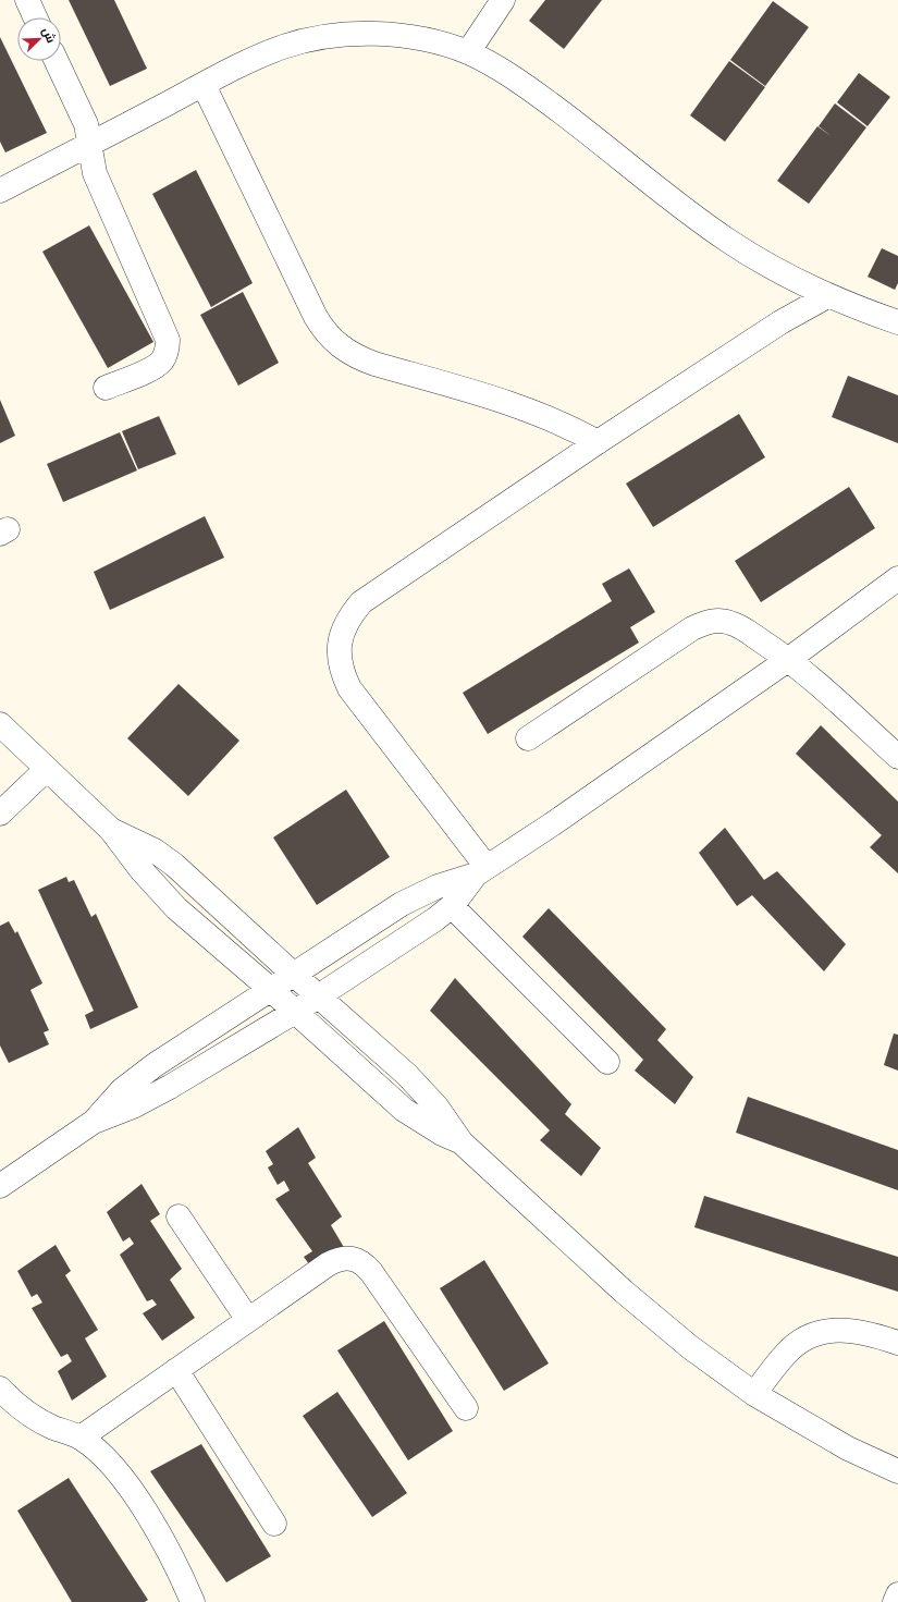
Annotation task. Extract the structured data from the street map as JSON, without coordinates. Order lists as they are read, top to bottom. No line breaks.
{"north":"top right"}
